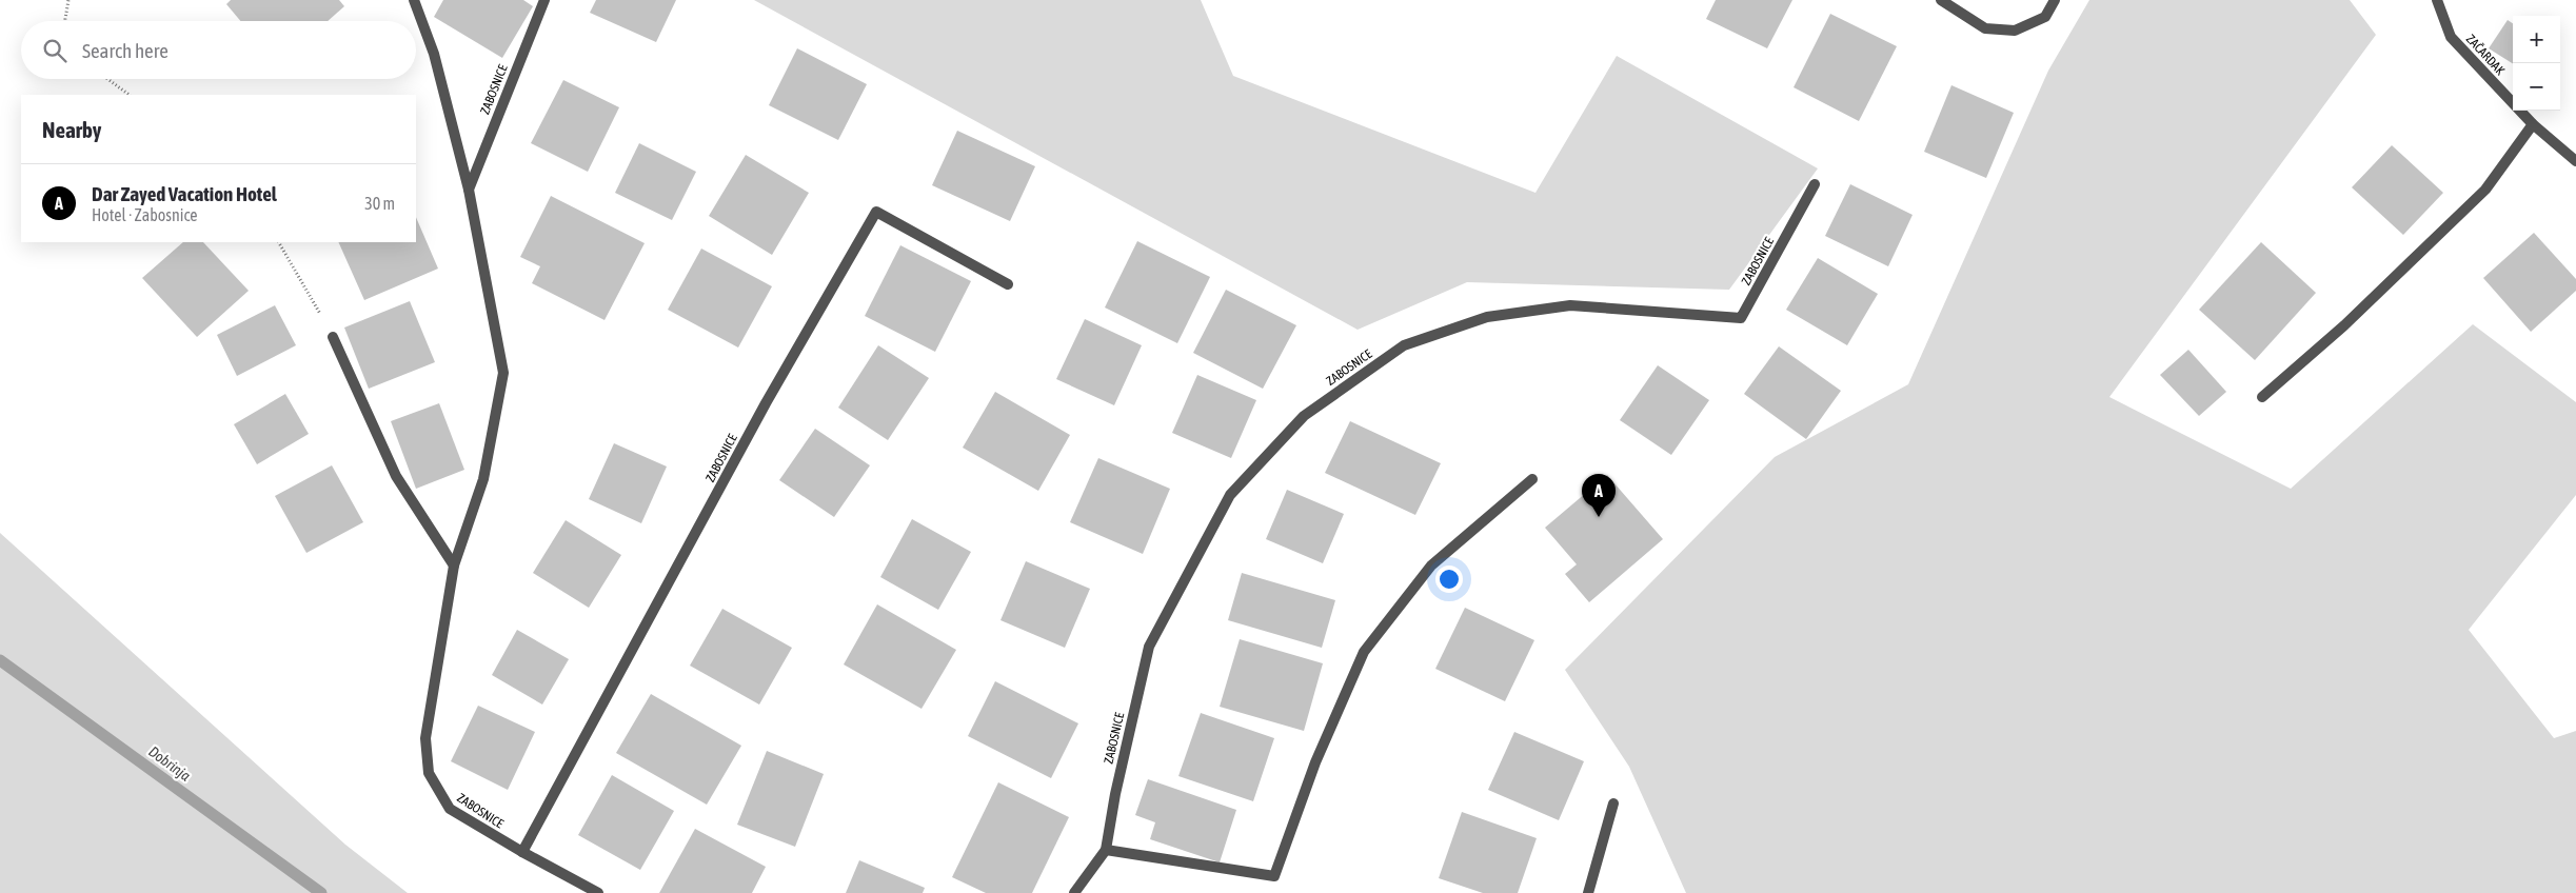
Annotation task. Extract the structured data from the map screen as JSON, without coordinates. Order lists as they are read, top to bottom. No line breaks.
{"streets":{"street":["ZAČARDAK","ZABOSNICE"]},"water":["Dobrinja"],"page":{"map_buttons":["+","−"],"search":"Search here","heading":"Nearby","list":[{"mark":"A","name":"Dar Zayed Vacation Hotel","note":"Hotel · Zabosnice","value":"30 m"}],"pins":"A"}}
